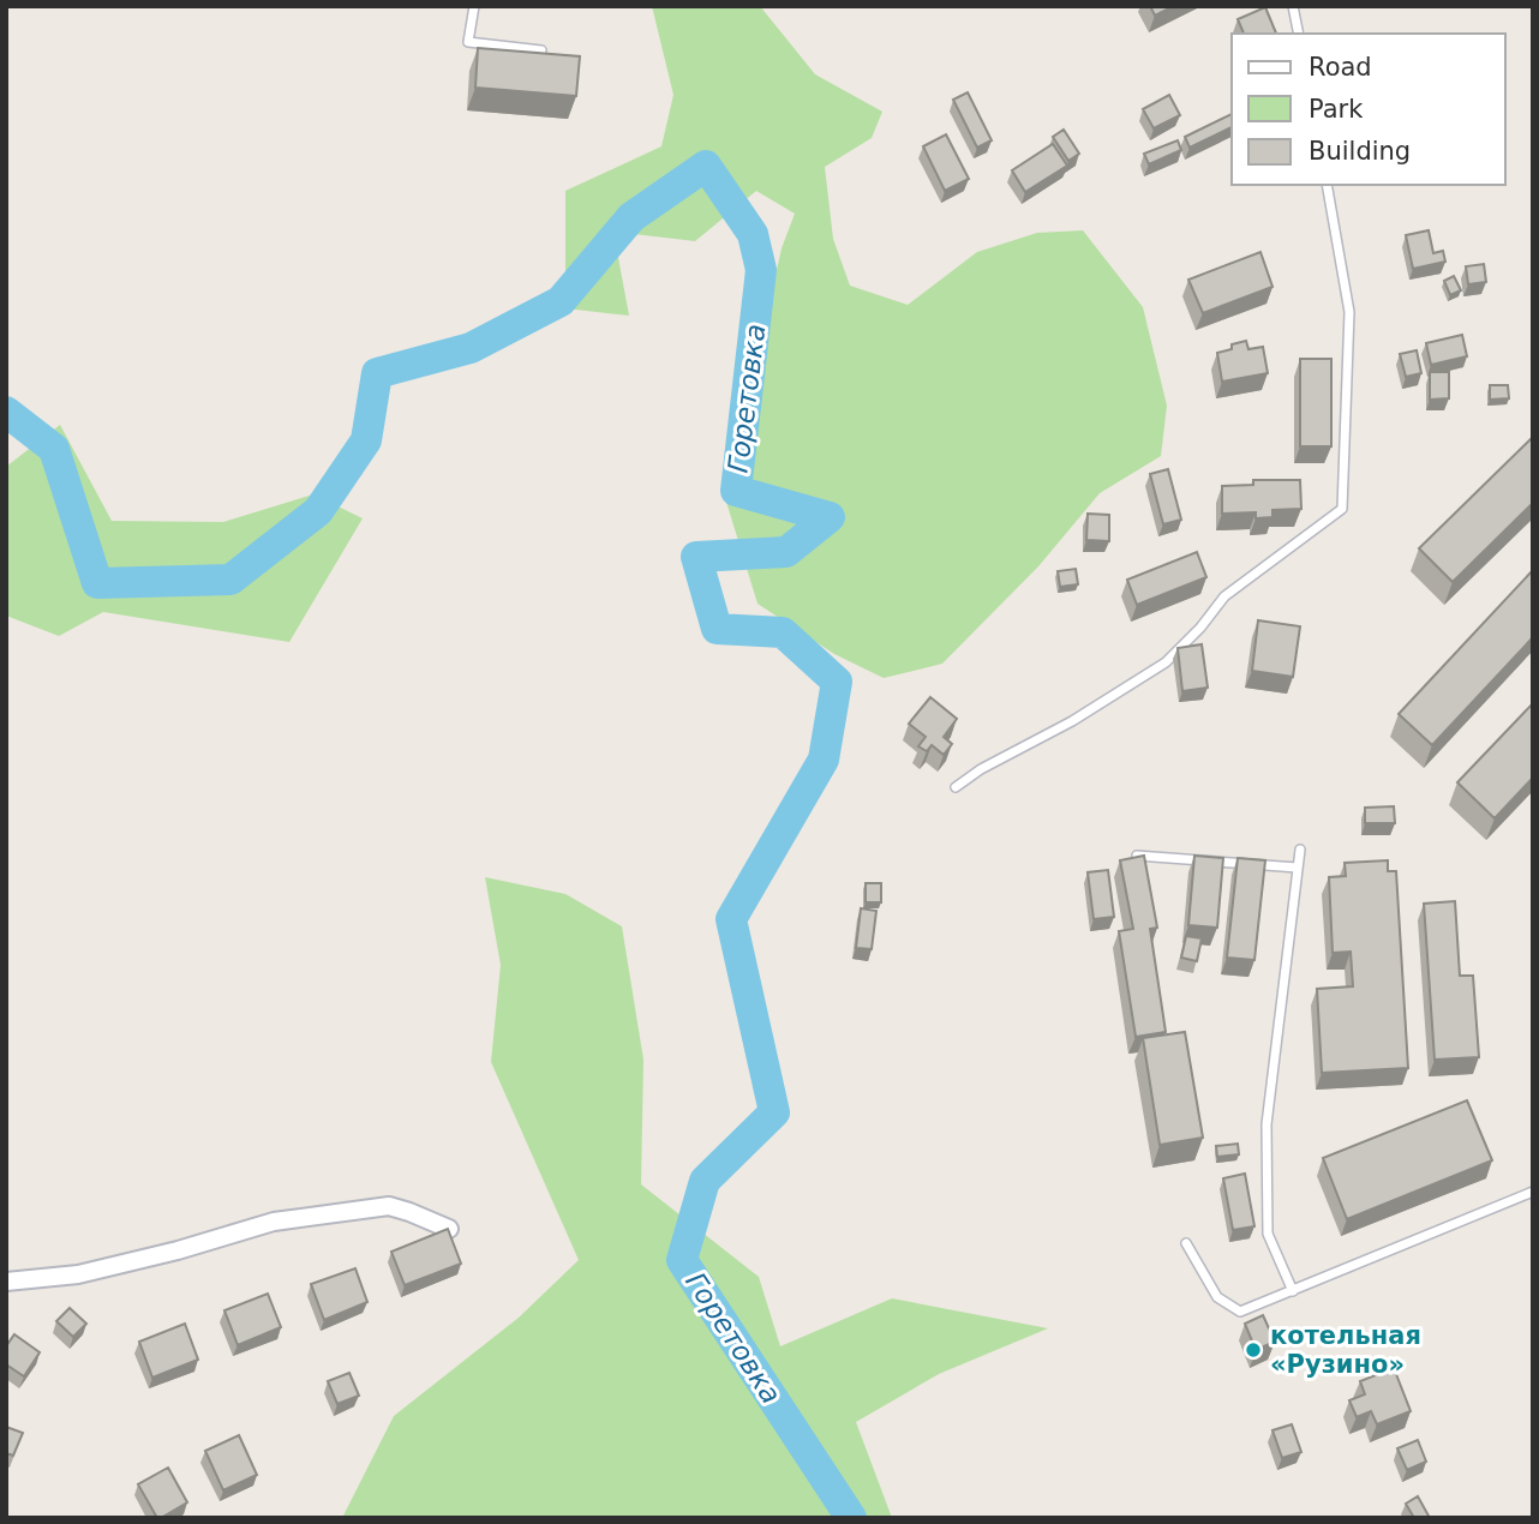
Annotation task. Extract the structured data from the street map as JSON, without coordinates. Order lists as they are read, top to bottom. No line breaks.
{"water":["Горетовка"],"places":["котельная «Рузино»"],"legend":["Road","Park","Building"]}
